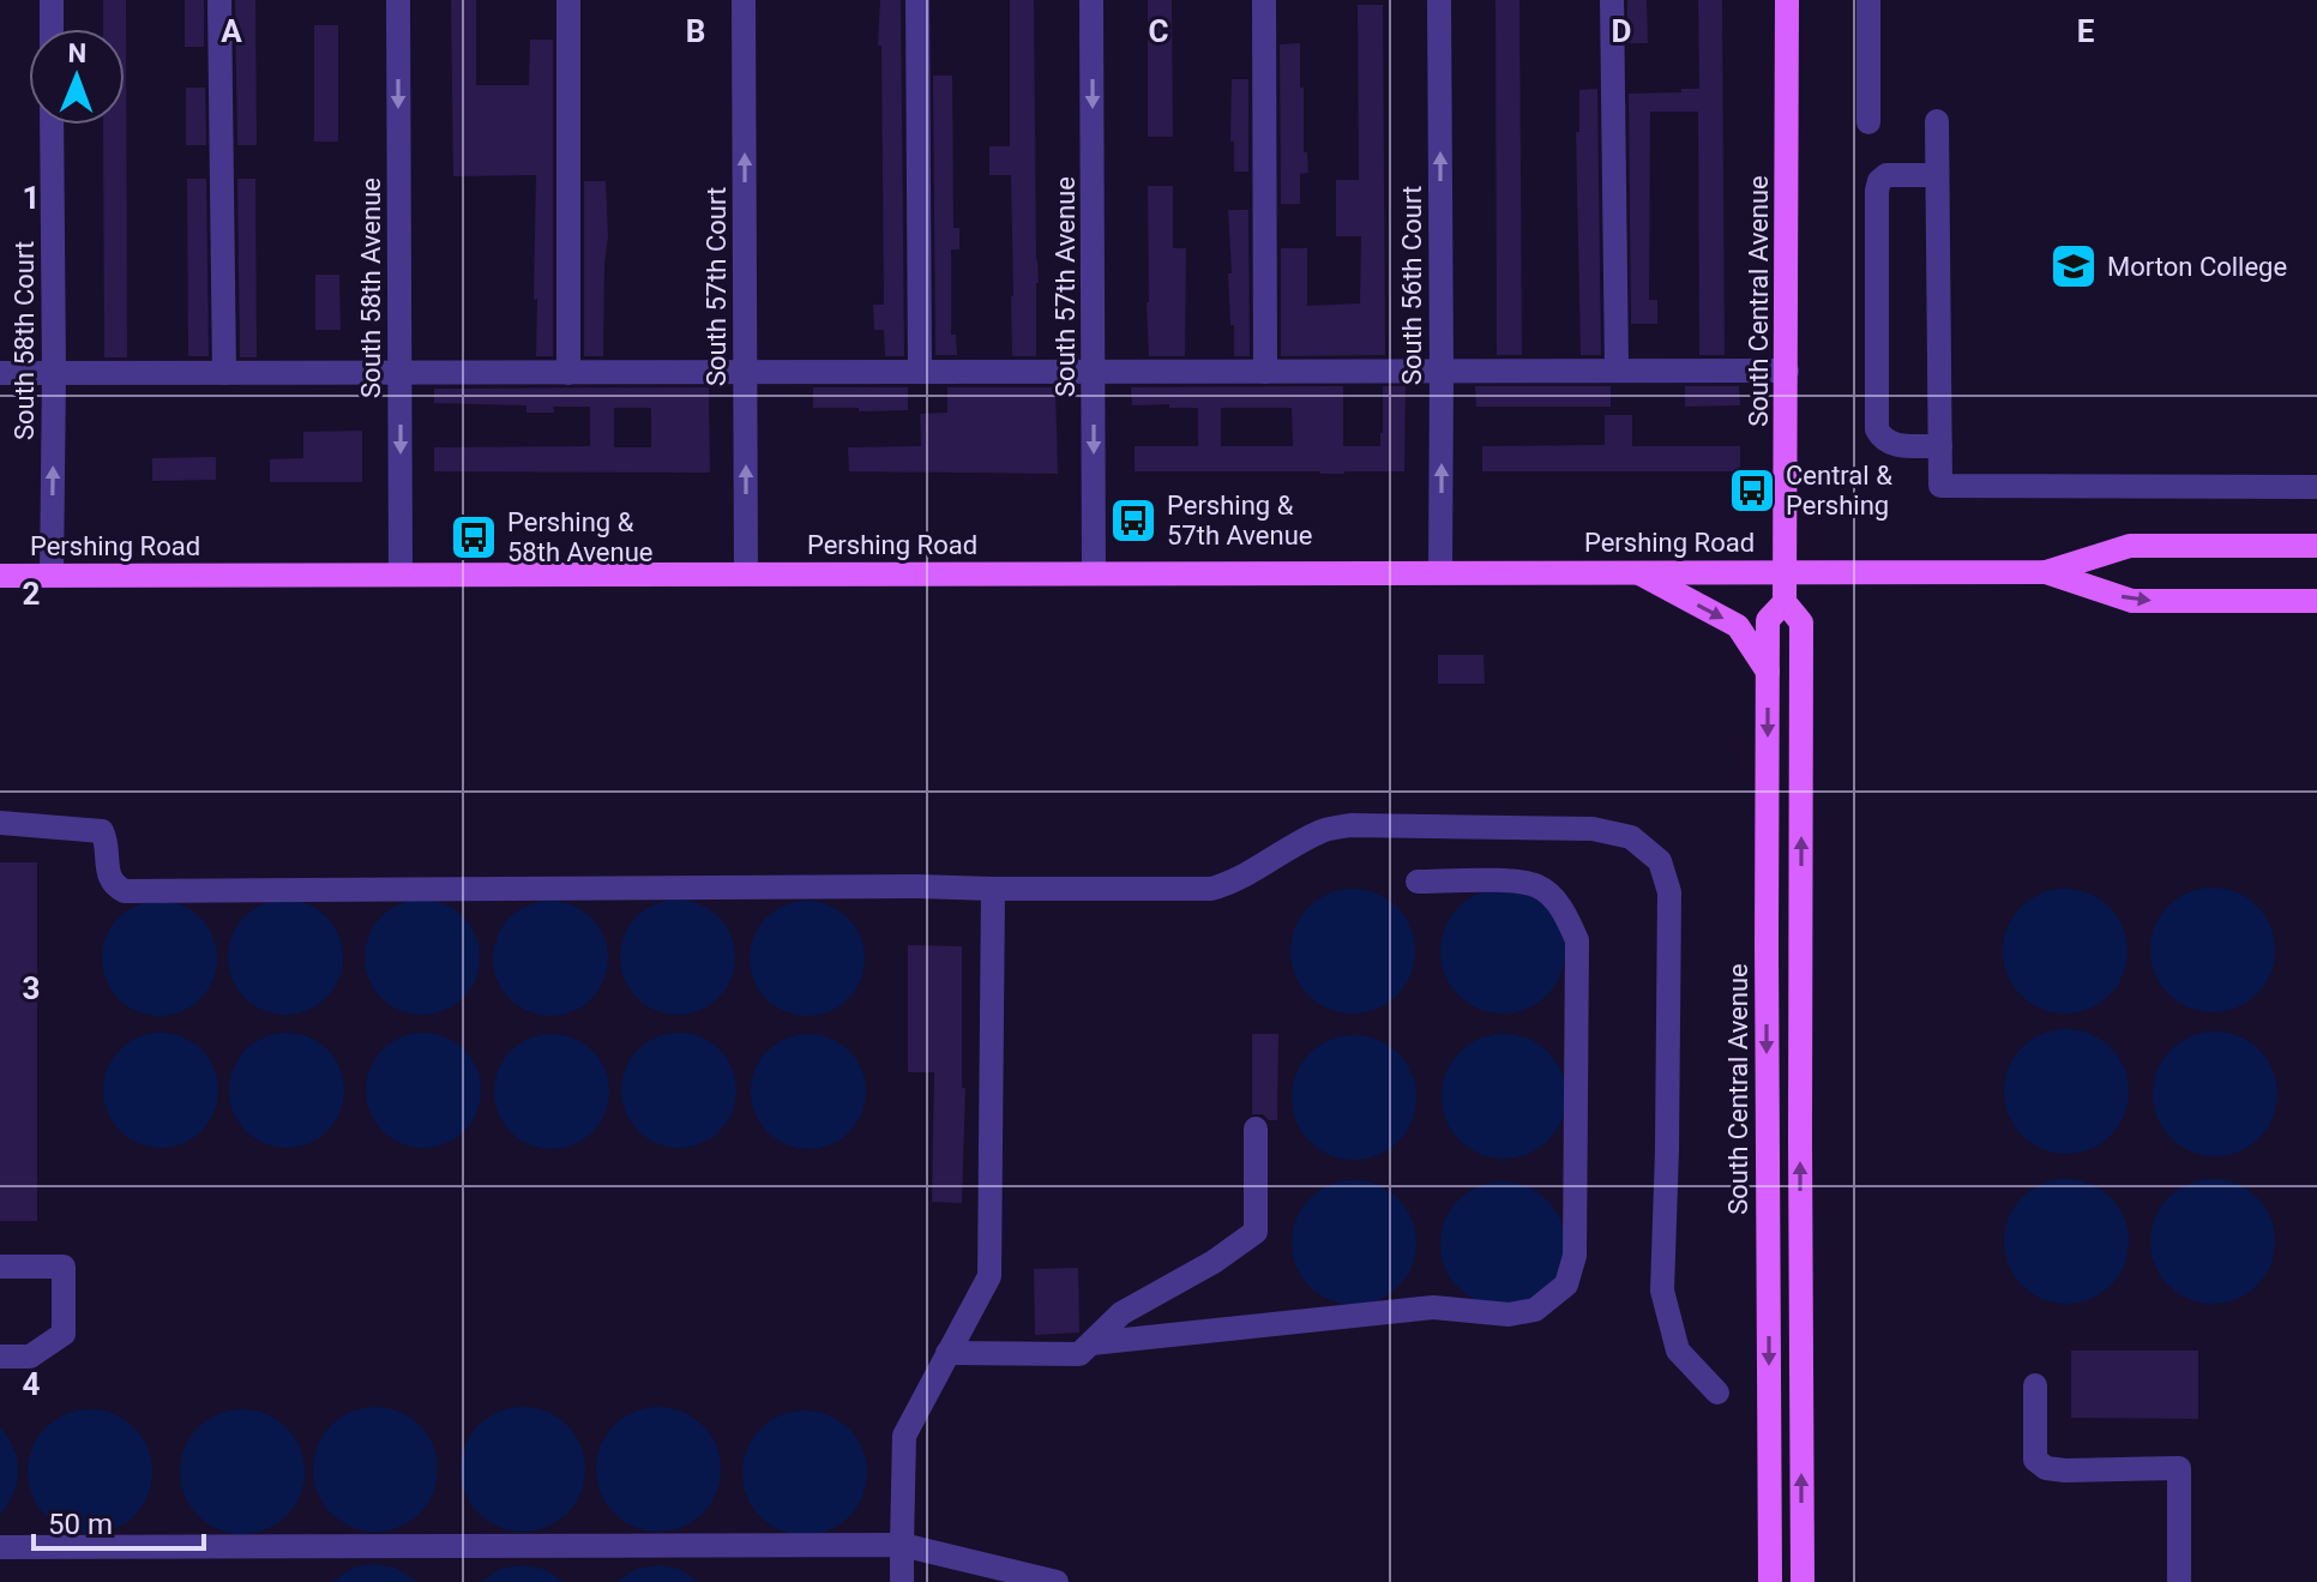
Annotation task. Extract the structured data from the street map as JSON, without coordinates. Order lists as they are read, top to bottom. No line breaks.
{"streets":{"main road":["South Central Avenue","Pershing Road"],"street":["South 56th Court","South 57th Court","South 57th Avenue","South 58th Avenue","South 58th Court"]},"crossings":[["South 56th Court","Pershing Road"],["South 57th Court","Pershing Road"],["South 57th Avenue","Pershing Road"],["South 58th Avenue","Pershing Road"],["South Central Avenue","Pershing Road"],["South 58th Court","Pershing Road"]],"one_way":["South 58th Court"],"places":{"school or university":["Morton College"],"bus stop":["Central & Pershing","Pershing & 57th Avenue","Pershing & 58th Avenue"]},"scale_bar":"50 m","north":"top","grid":{"columns":["A","B","C","D","E"],"rows":["1","2","3","4"]}}
